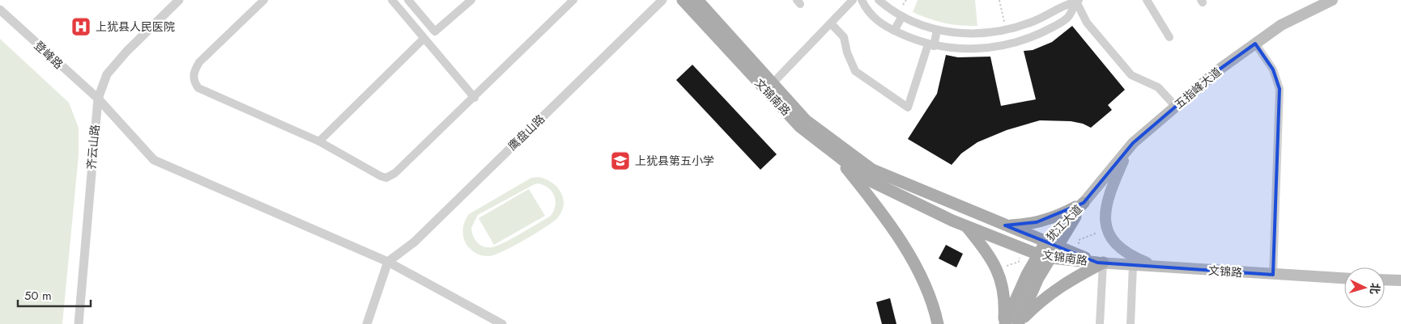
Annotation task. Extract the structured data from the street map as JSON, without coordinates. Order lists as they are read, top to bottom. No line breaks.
{"streets":{"main road":["五指峰大道","文锦南路","犹江大道","文锦路"],"street":["登峰路","鹰盘山路","齐云山路"]},"crossings":[["登峰路","鹰盘山路"],["登峰路","齐云山路"],["五指峰大道","犹江大道"],["文锦南路","犹江大道"],["文锦南路","文锦路"]],"places":{"hospital":["上犹县人民医院"],"school or university":["上犹县第五小学"]},"scale_bar":"50 m","north":"right"}
